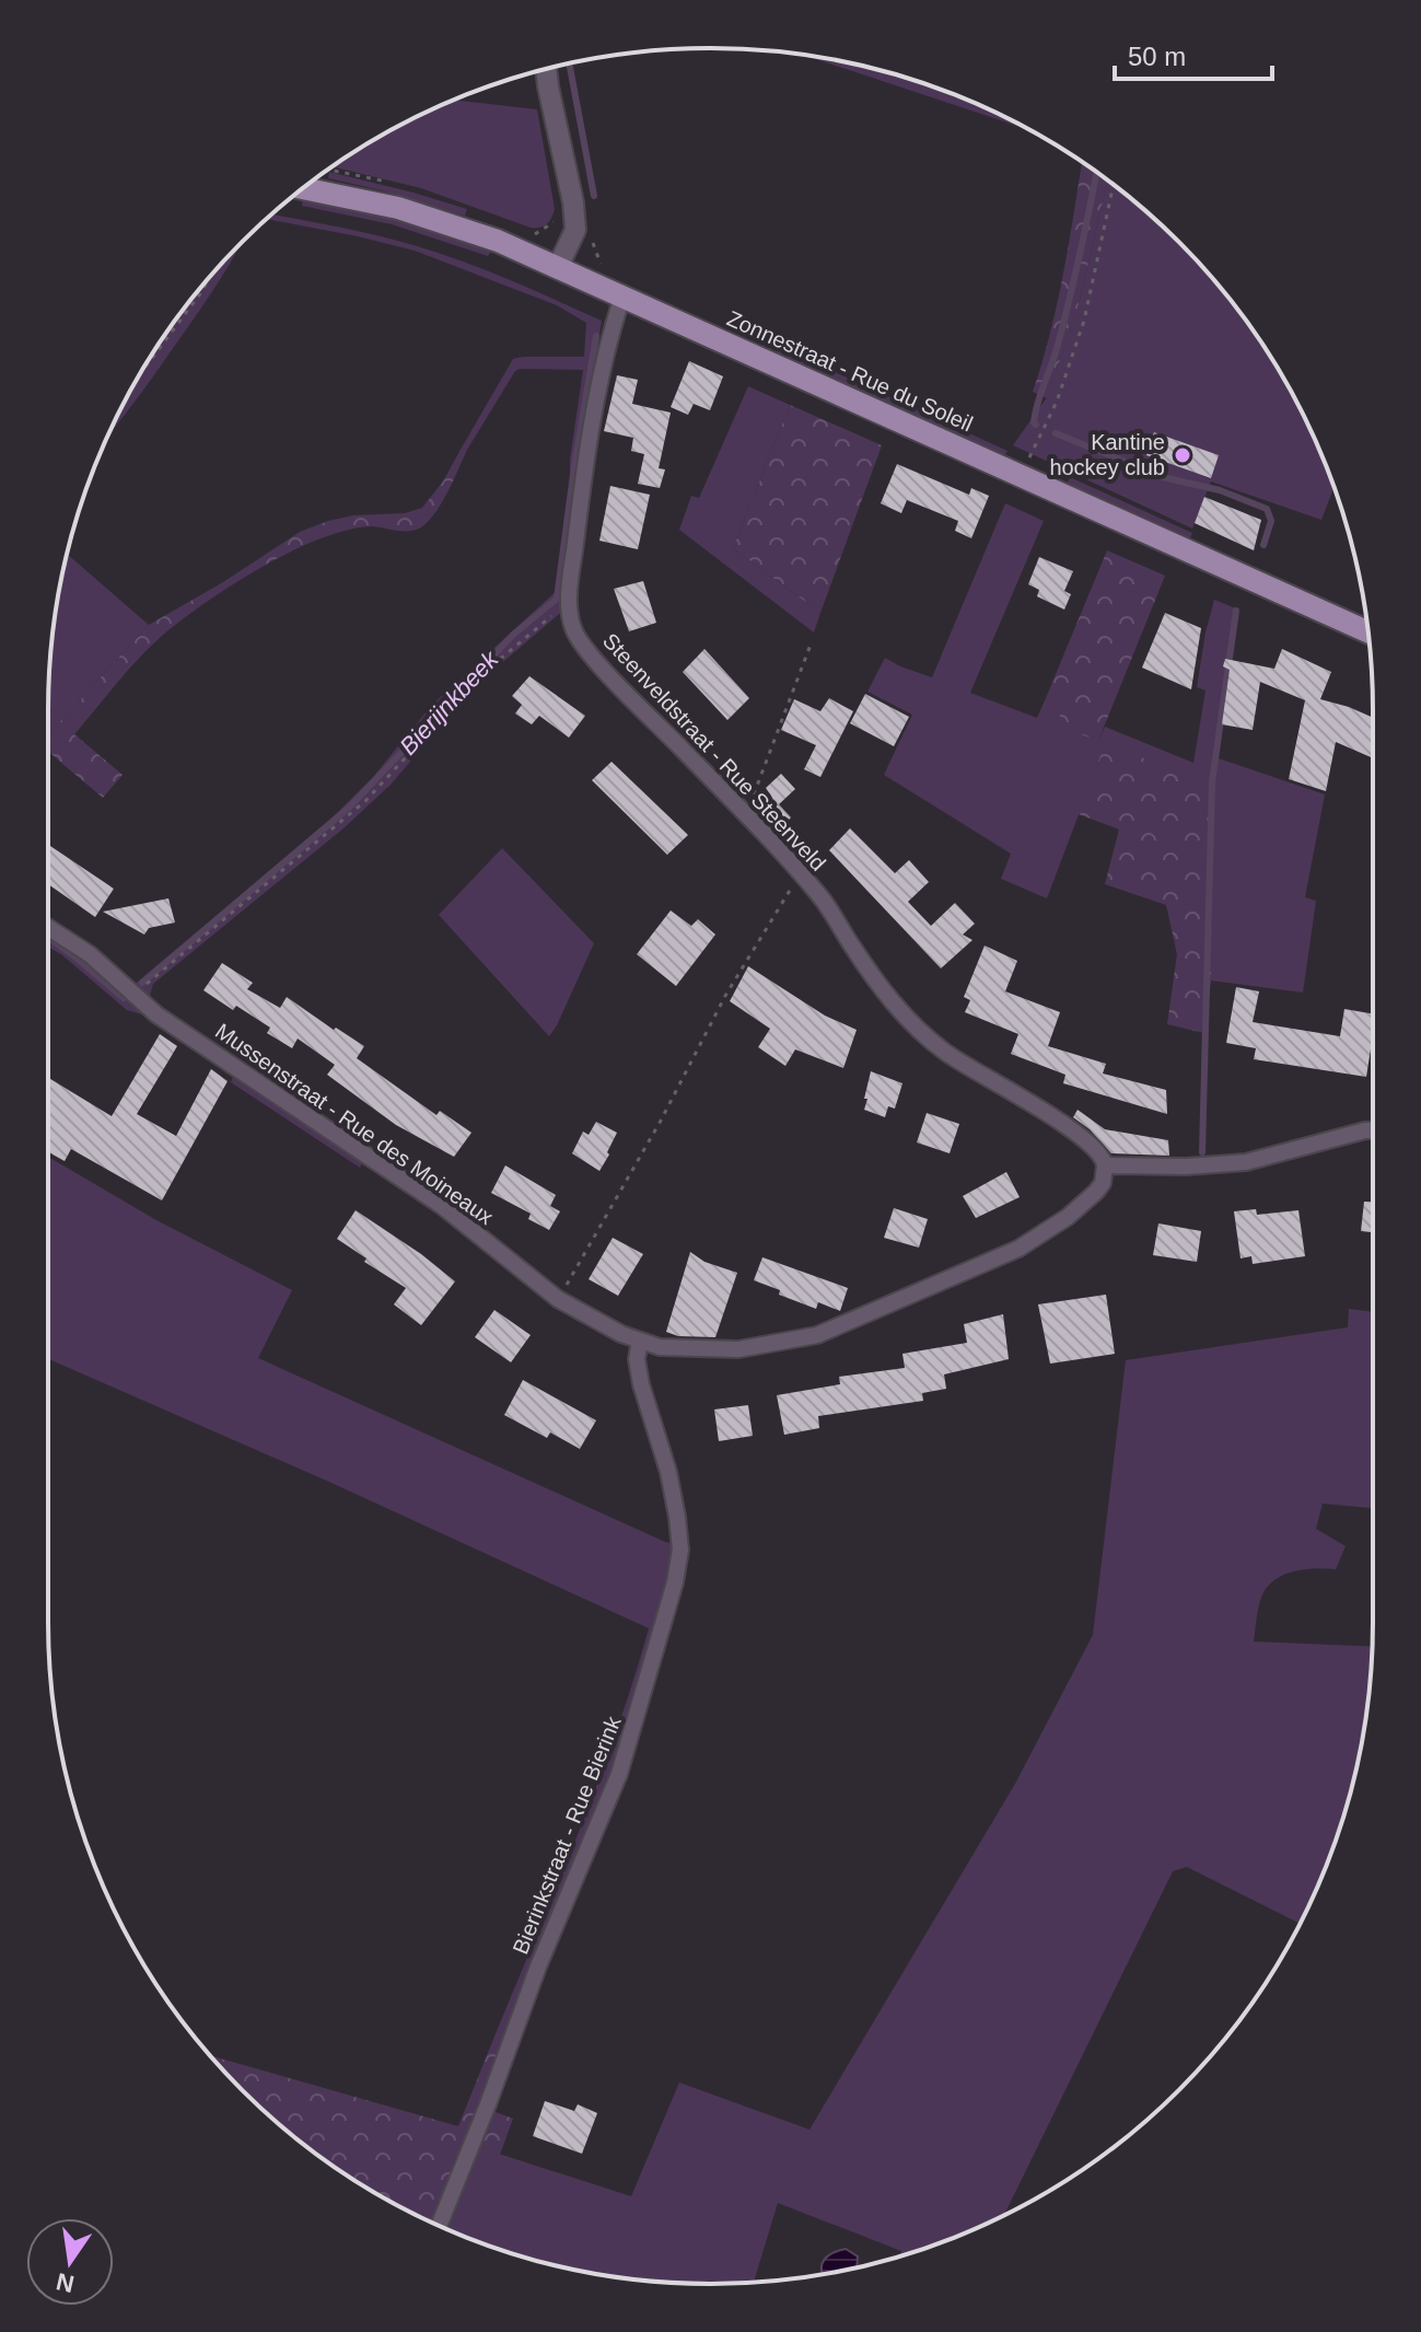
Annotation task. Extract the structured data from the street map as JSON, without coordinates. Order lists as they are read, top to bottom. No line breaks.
{"streets":{"main road":["Zonnestraat - Rue du Soleil"],"street":["Steenveldstraat - Rue Steenveld","Mussenstraat - Rue des Moineaux","Bierinkstraat - Rue Bierink"]},"crossings":[["Zonnestraat - Rue du Soleil","Steenveldstraat - Rue Steenveld"],["Steenveldstraat - Rue Steenveld","Mussenstraat - Rue des Moineaux"],["Mussenstraat - Rue des Moineaux","Bierinkstraat - Rue Bierink"]],"water":["Bierijnkbeek"],"places":["Kantine hockey club"],"scale_bar":"50 m","north":"bottom"}
